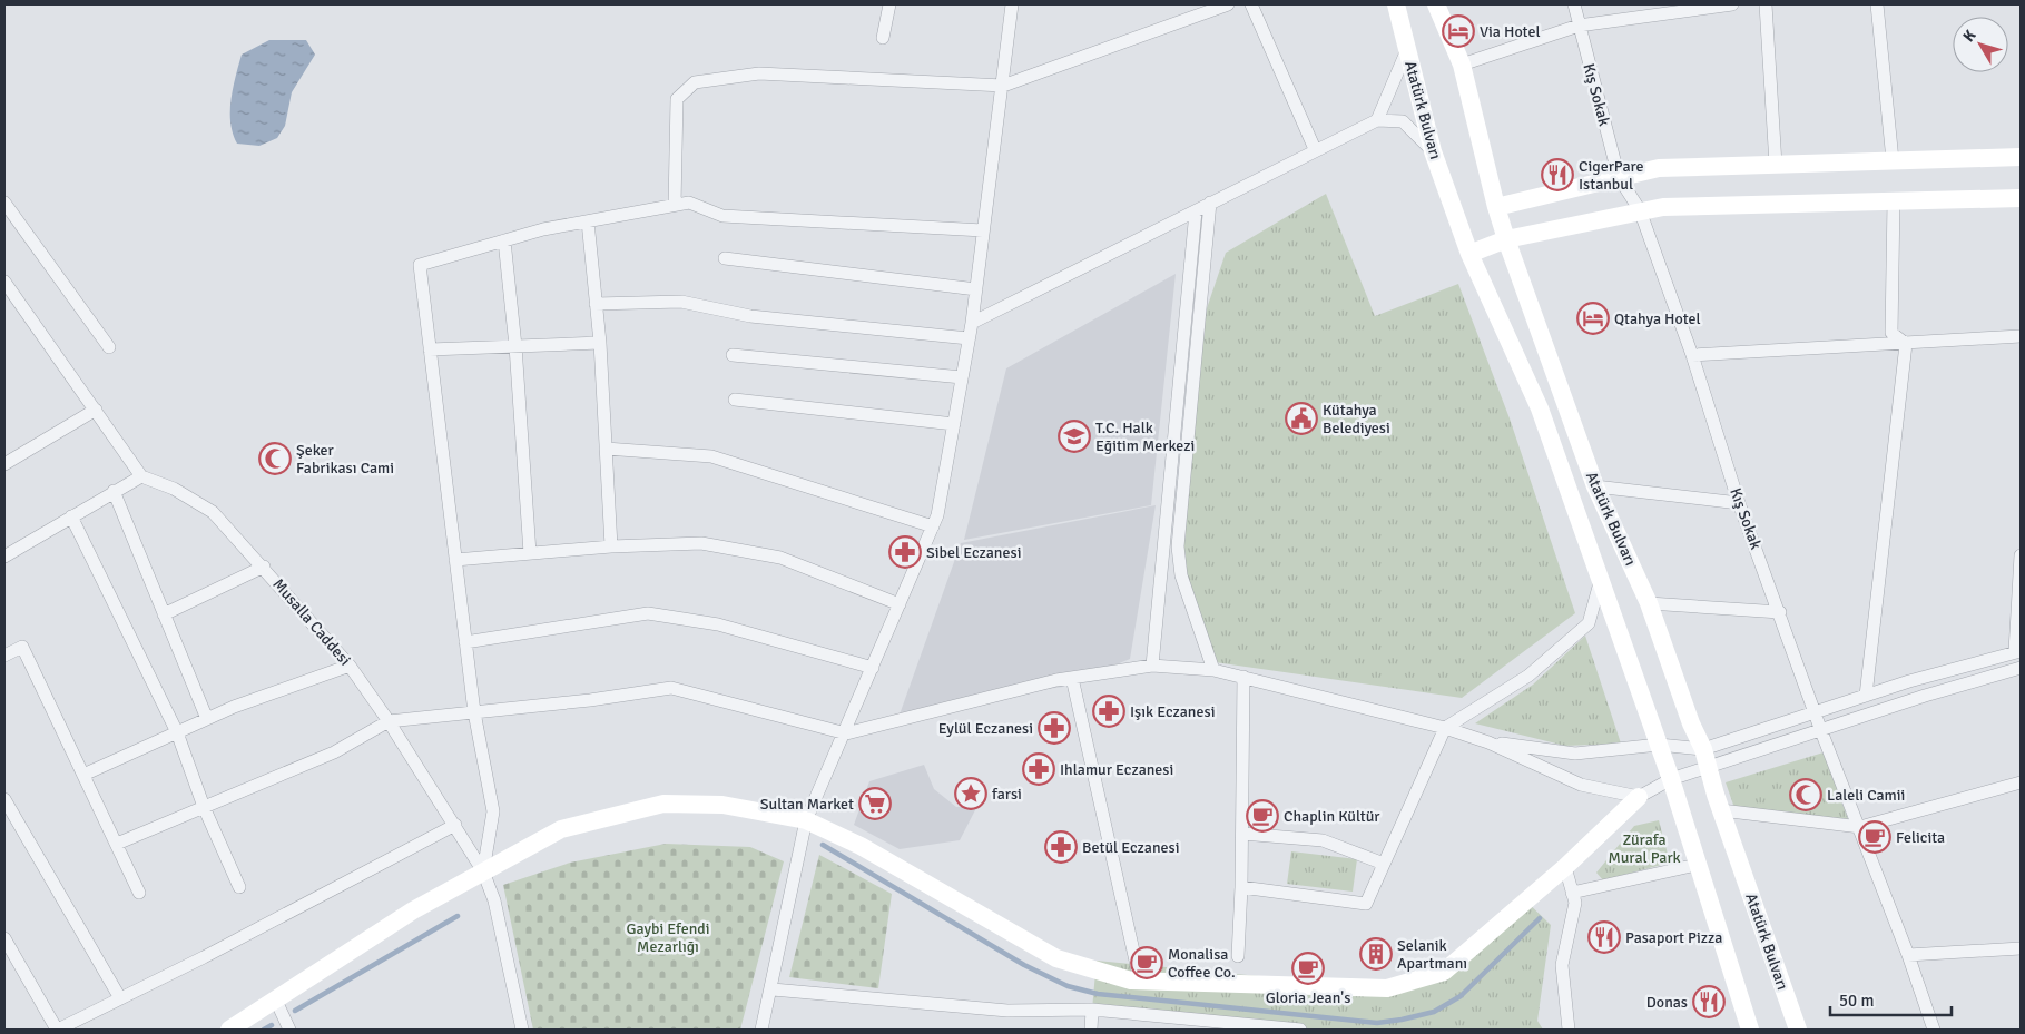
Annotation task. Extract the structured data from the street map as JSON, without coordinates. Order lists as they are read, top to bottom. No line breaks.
{"streets":{"street":["Kış Sokak","Atatürk Bulvarı","Musalla Caddesi"]},"parks":["Zürafa Mural Park","Gaybi Efendi Mezarlığı"],"places":{"hotel":["Via Hotel","Qtahya Hotel"],"restaurant":["CigerPare Istanbul","Pasaport Pizza","Donas"],"public building":["Kütahya Belediyesi"],"school or university":["T.C. Halk Eğitim Merkezi"],"mosque":["Şeker Fabrikası Cami","Laleli Camii"],"pharmacy":["Sibel Eczanesi","Işık Eczanesi","Eylül Eczanesi","Ihlamur Eczanesi","Betül Eczanesi"],"place":["farsi"],"supermarket":["Sultan Market"],"cafe":["Chaplin Kültür","Felicita","Monalisa Coffee Co.","Gloria Jean's"],"building":["Selanik Apartmanı"]},"scale_bar":"50 m","north":"top left"}
